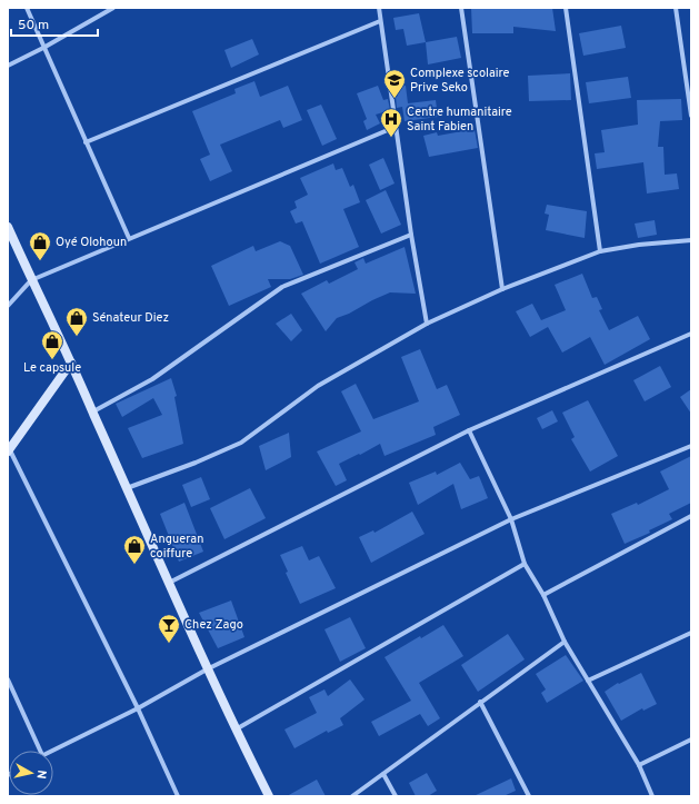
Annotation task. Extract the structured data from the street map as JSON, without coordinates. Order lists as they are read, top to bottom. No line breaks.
{"places":{"school or university":["Complexe scolaire Prive Seko"],"hospital":["Centre humanitaire Saint Fabien"],"shop":["Oyé Olohoun","Sénateur Diez","Le capsule","Angueran coiffure"],"bar":["Chez Zago"]},"scale_bar":"50 m","north":"right"}
